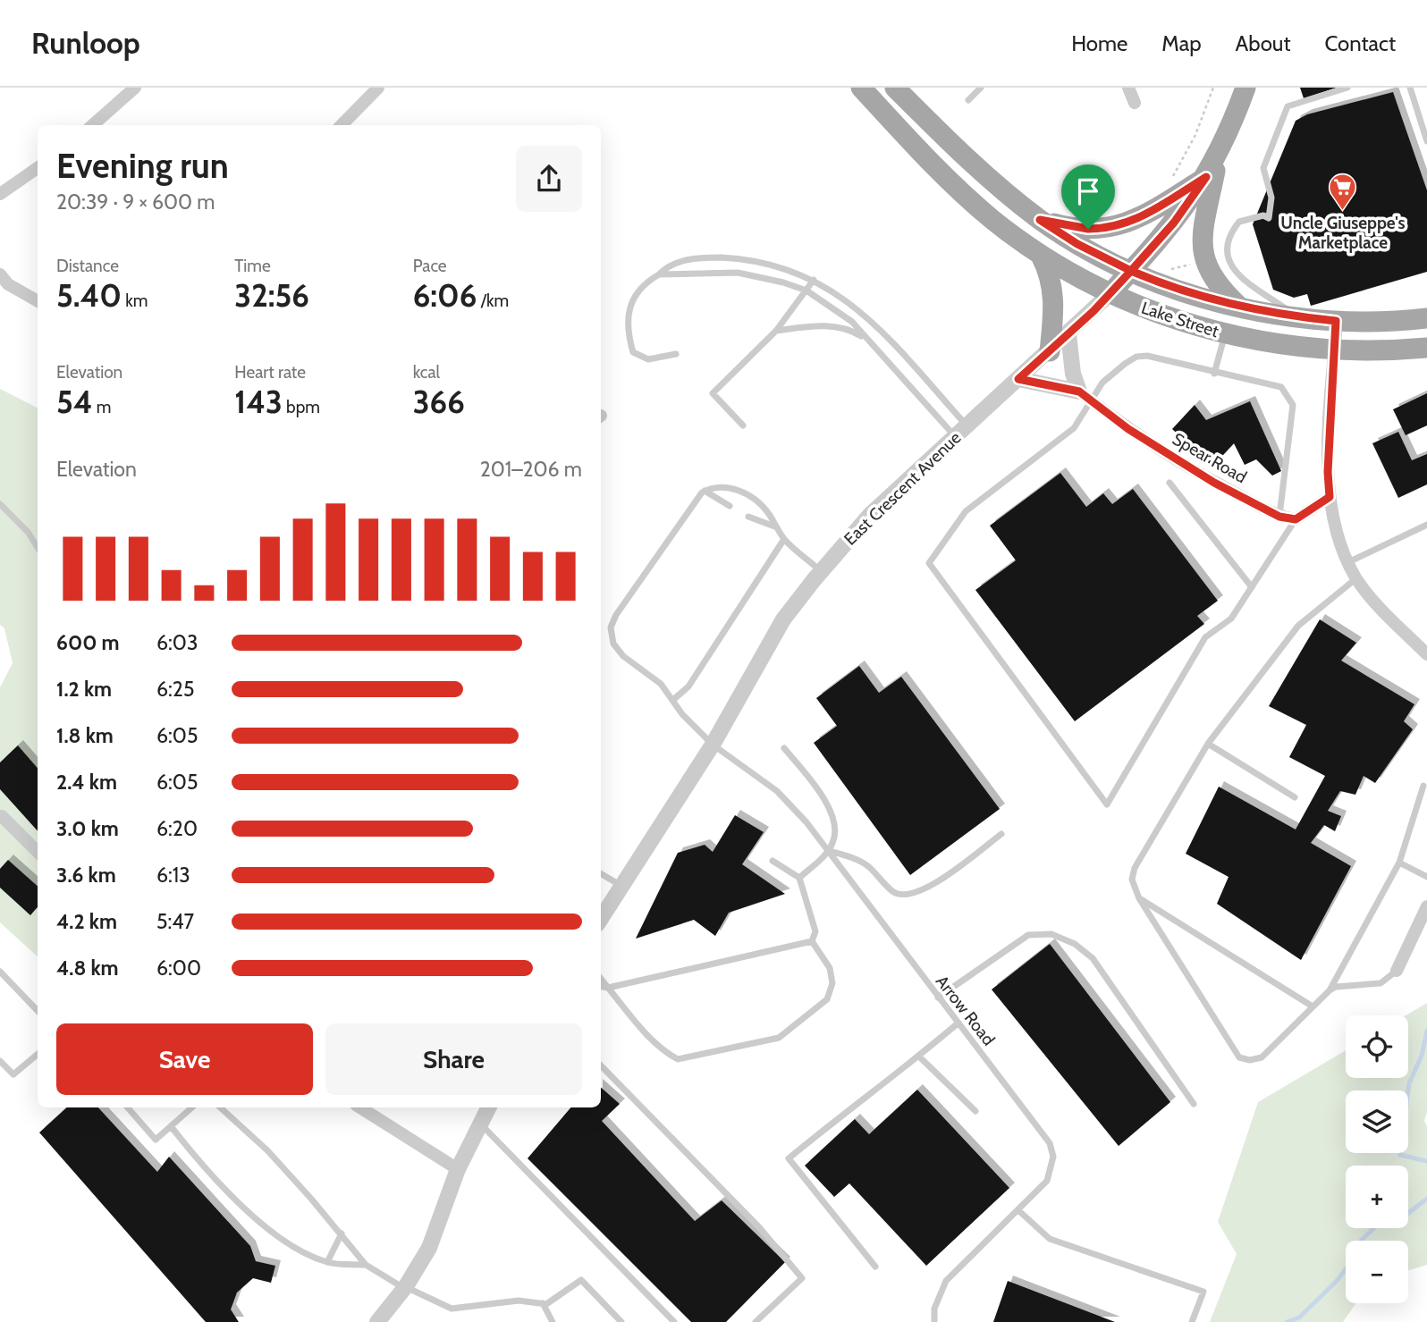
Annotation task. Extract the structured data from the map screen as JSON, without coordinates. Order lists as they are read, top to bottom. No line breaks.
{"streets":{"main road":["Lake Street","East Crescent Avenue"],"street":["Spear Road"],"lane":["Arrow Road"]},"crossings":[["Lake Street","East Crescent Avenue"],["East Crescent Avenue","Arrow Road"]],"places":{"supermarket":["Uncle Giuseppe's Marketplace"]},"page":{"header":"Runloop","nav":["Home","Map","About","Contact"],"heading":["Evening run","20:39 · 9 × 600 m"],"stats":[["Distance","5.40 km"],["Time","32:56"],["Pace","6:06 /km"],["Elevation","54 m"],["Heart rate","143 bpm"],["kcal","366"]],"chart":["Elevation","201–206 m"],"list":[{"name":"600 m","note":"6:03"},{"name":"1.2 km","note":"6:25"},{"name":"1.8 km","note":"6:05"},{"name":"2.4 km","note":"6:05"},{"name":"3.0 km","note":"6:20"},{"name":"3.6 km","note":"6:13"},{"name":"4.2 km","note":"5:47"},{"name":"4.8 km","note":"6:00"}],"buttons":["Save","Share"],"map_buttons":["+","−"]}}
